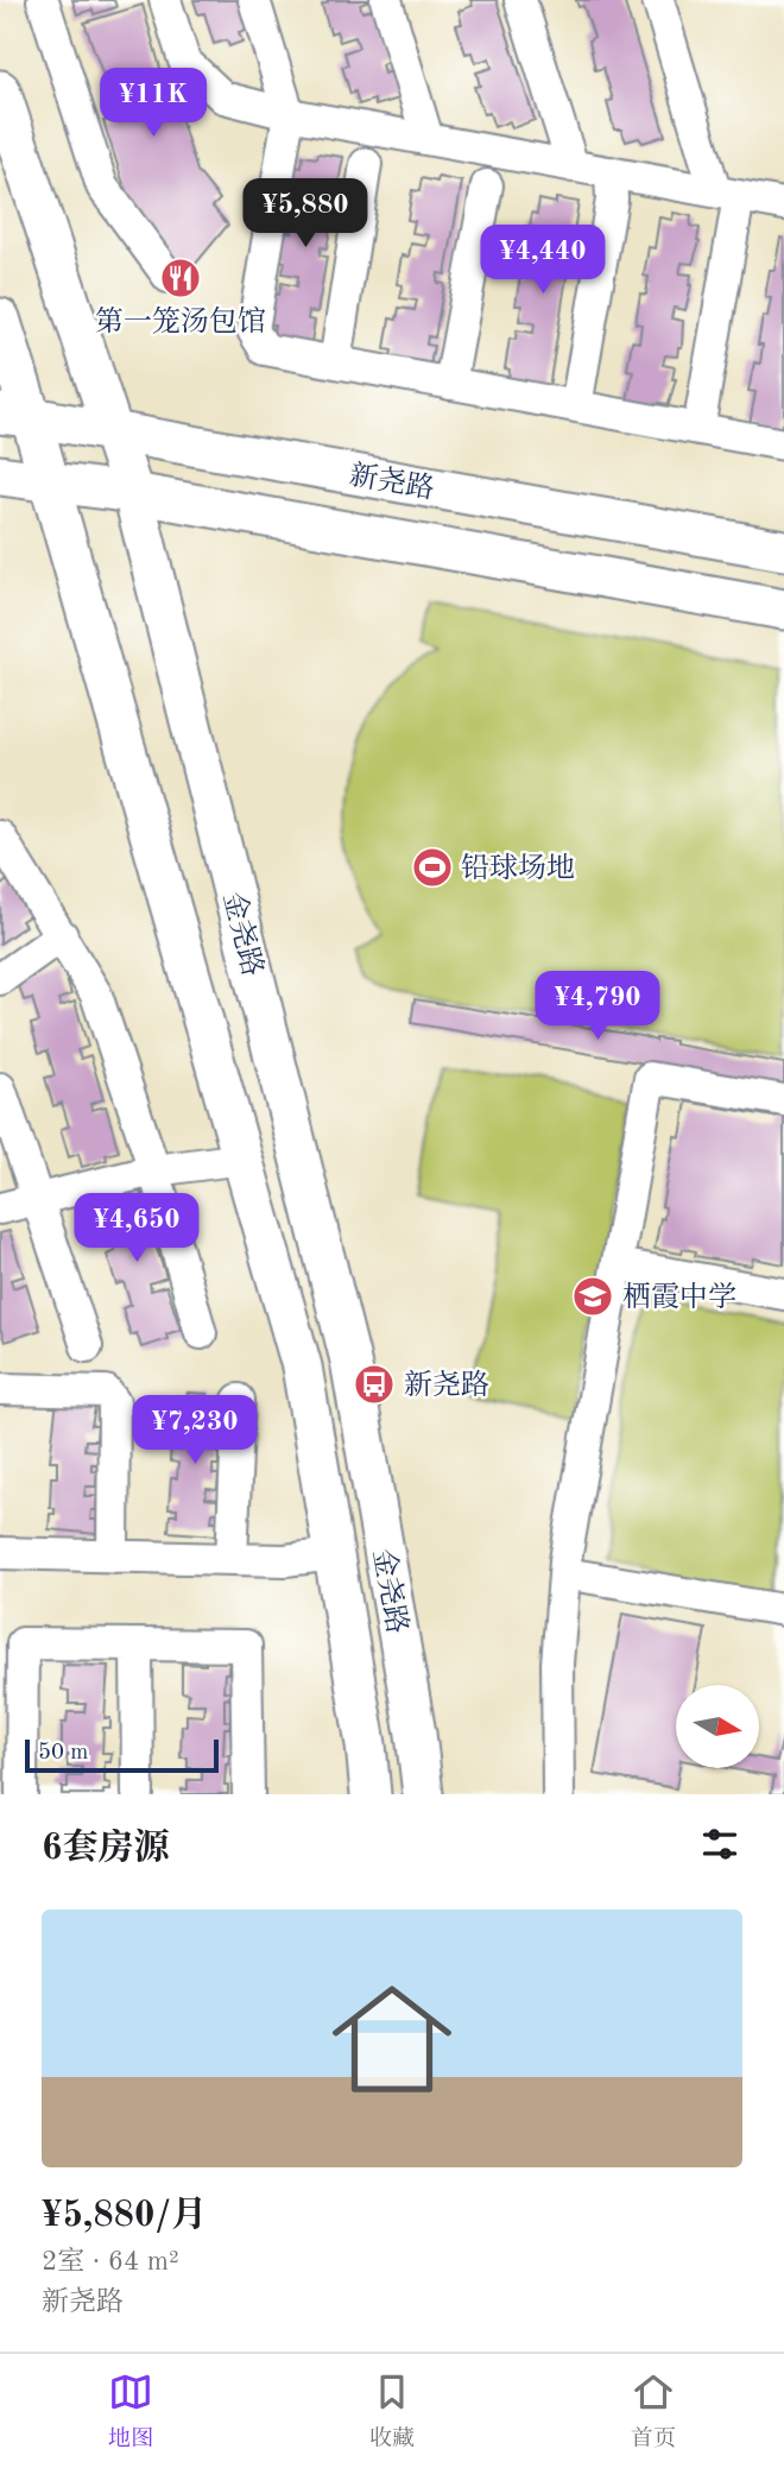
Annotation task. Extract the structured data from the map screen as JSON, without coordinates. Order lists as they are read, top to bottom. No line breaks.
{"streets":{"main road":["新尧路","金尧路"]},"crossings":[["新尧路","金尧路"]],"places":{"restaurant":["第一笼汤包馆"],"sports":["铅球场地"],"school or university":["栖霞中学"],"bus stop":["新尧路"]},"scale_bar":"50 m","north":"right","page":{"price":["¥11K","¥5,880","¥4,440","¥4,790","¥4,650","¥7,230"],"scale":"50 m","heading":"6套房源","list":[{"name":"¥5,880/月","note":"2室 · 64 m² · 新尧路"}],"tabs":["地图","收藏","首页"]}}
